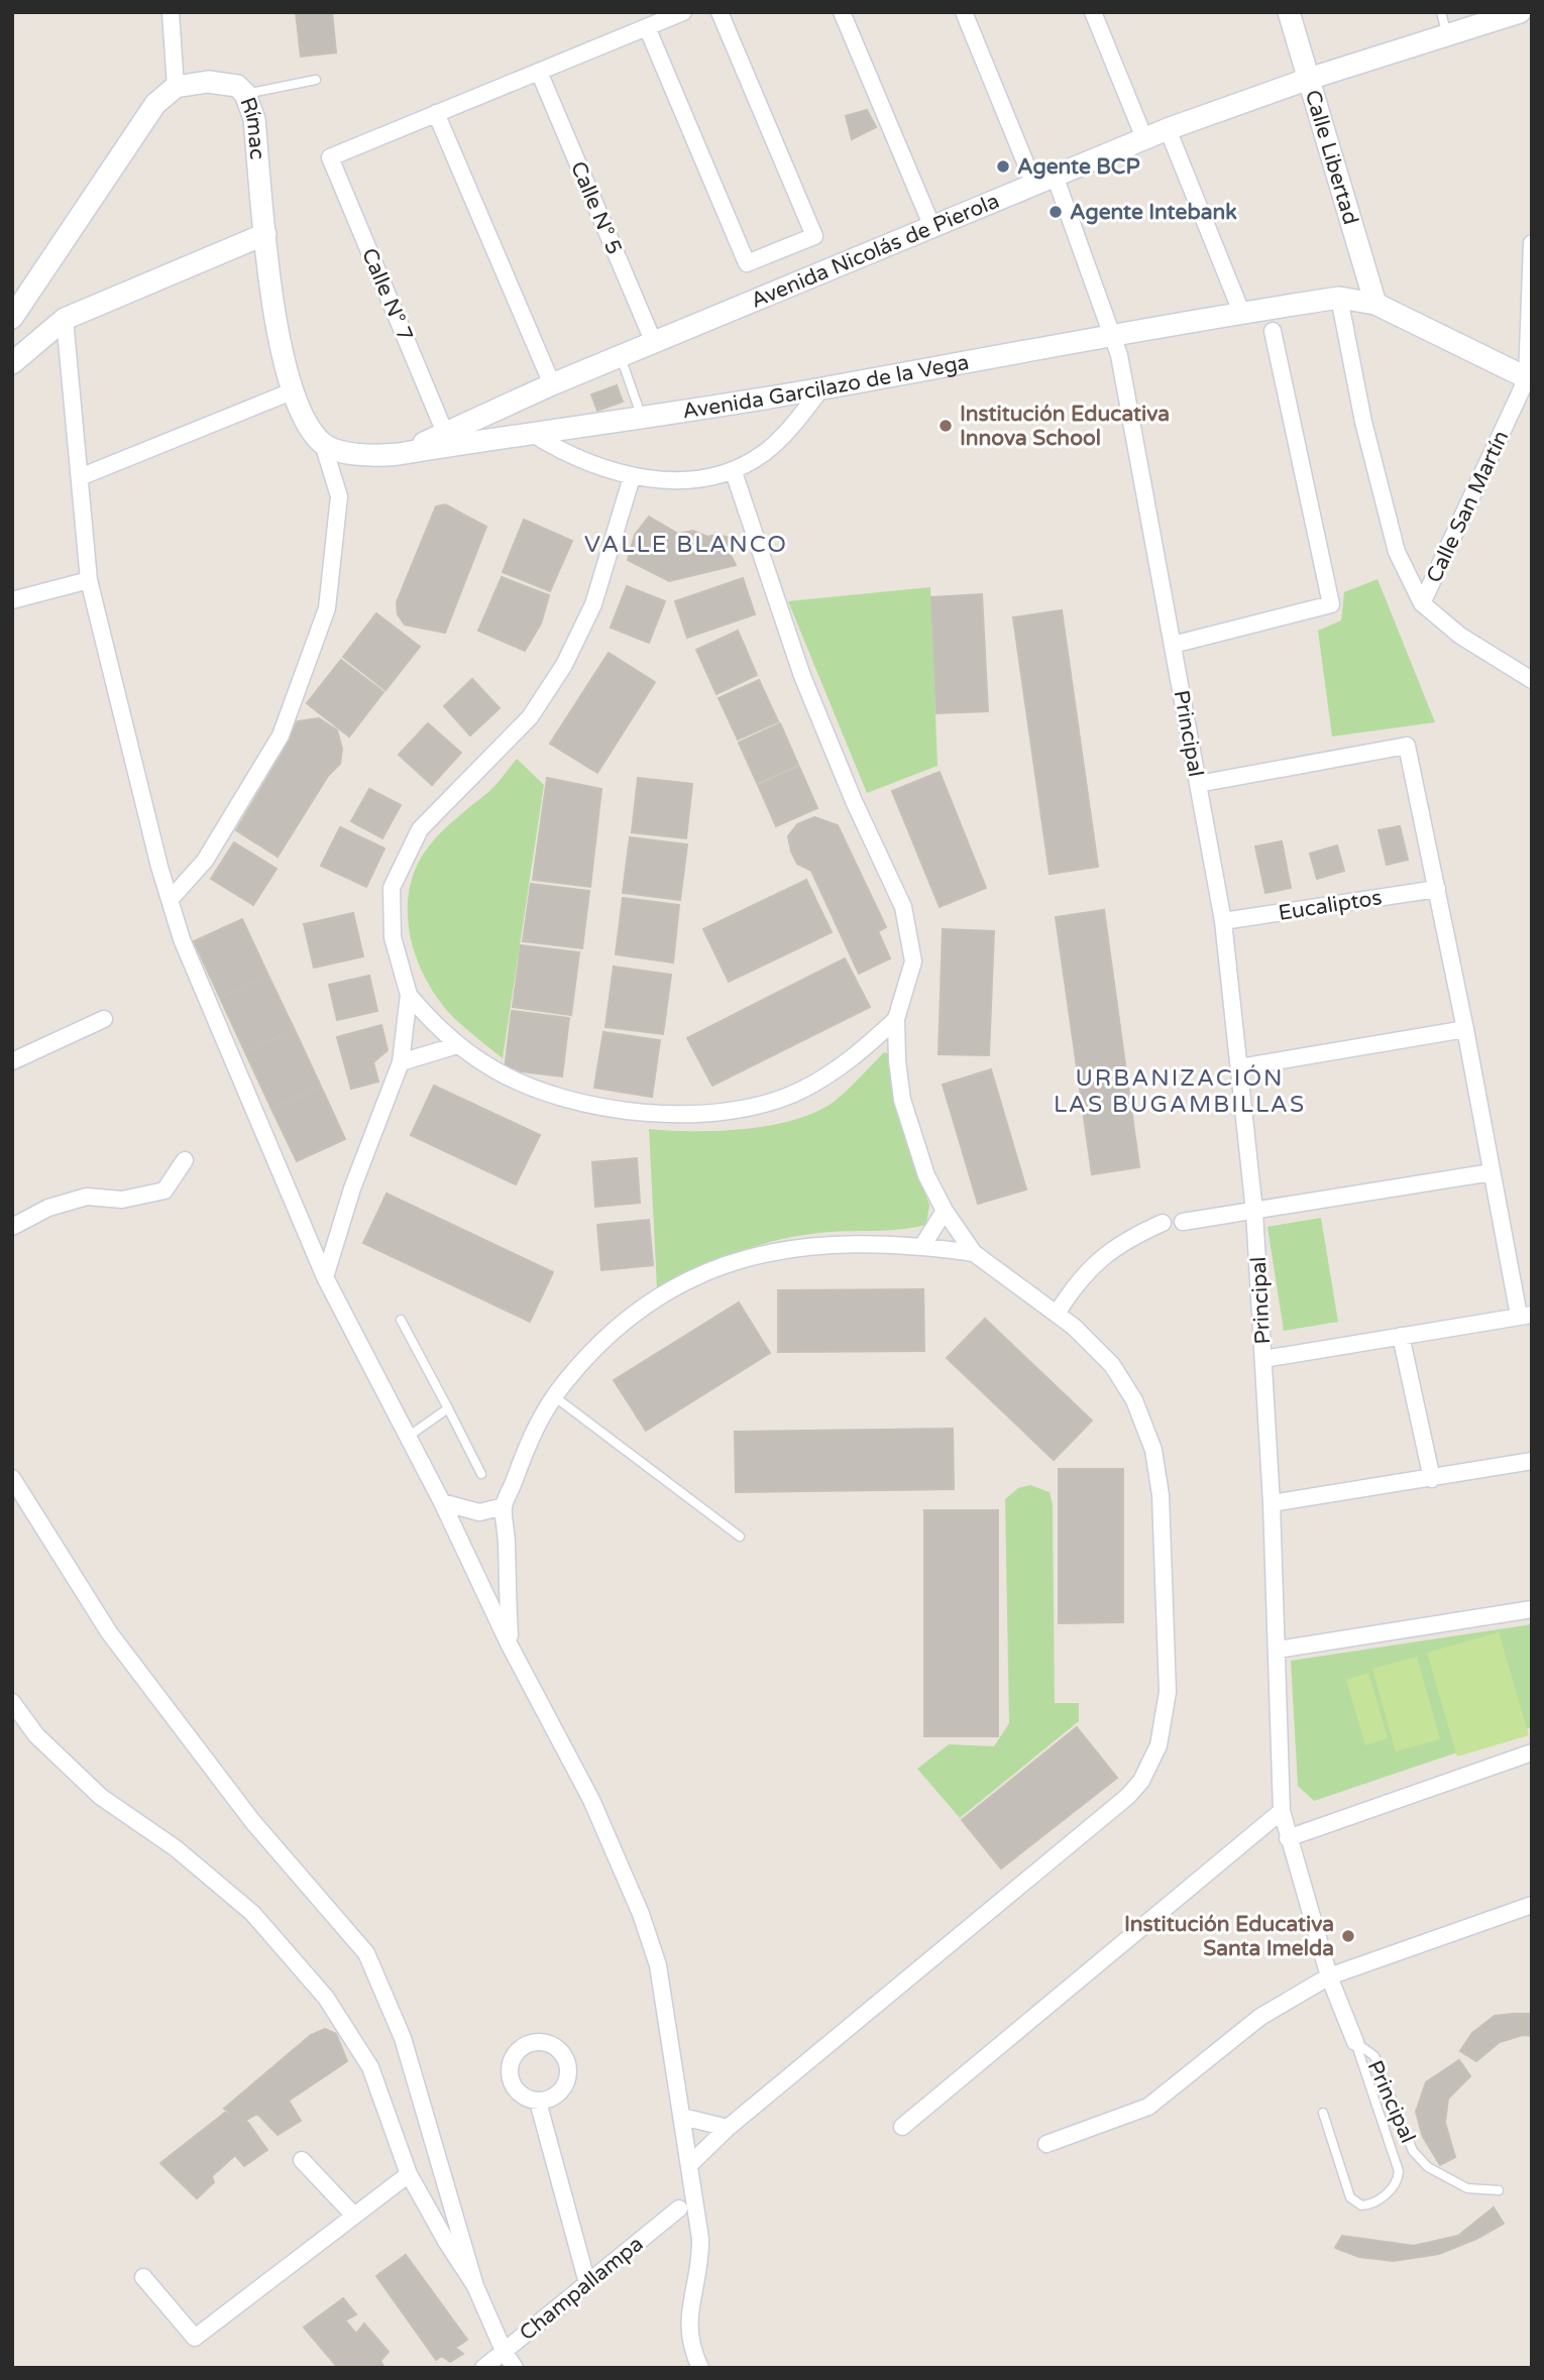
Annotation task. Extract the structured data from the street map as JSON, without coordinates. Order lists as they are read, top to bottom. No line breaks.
{"streets":{"street":["Rímac","Calle Libertad","Calle N° 5","Avenida Nicolás de Pierola","Calle N° 7","Avenida Garcilazo de la Vega","Calle San Martín","Principal","Eucaliptos","Champallampa"]},"crossings":[["Calle Libertad","Avenida Nicolás de Pierola"],["Calle Libertad","Avenida Garcilazo de la Vega"],["Calle N° 5","Avenida Nicolás de Pierola"],["Avenida Nicolás de Pierola","Calle N° 7"],["Avenida Nicolás de Pierola","Avenida Garcilazo de la Vega"],["Avenida Nicolás de Pierola","Principal"],["Avenida Garcilazo de la Vega","Calle San Martín"],["Avenida Garcilazo de la Vega","Principal"],["Principal","Eucaliptos"]],"districts":["VALLE BLANCO","URBANIZACIÓN LAS BUGAMBILLAS"],"places":["Agente BCP","Agente Intebank","Institución Educativa Innova School","Institución Educativa Santa Imelda"]}
